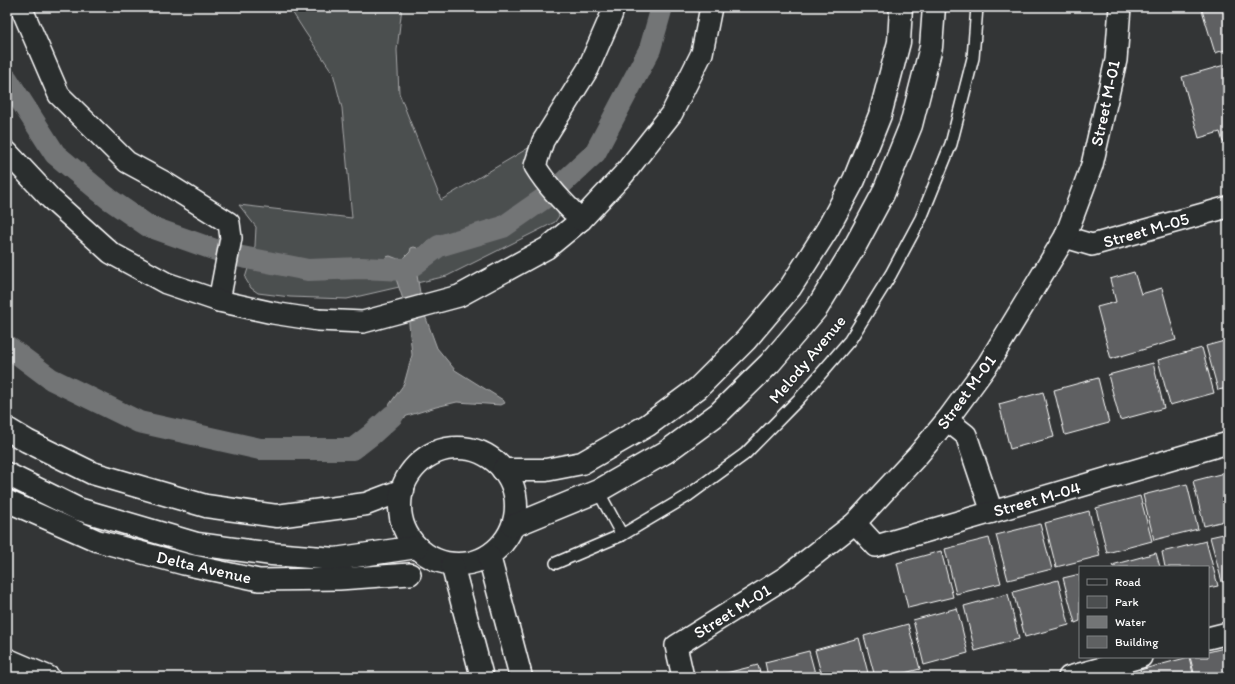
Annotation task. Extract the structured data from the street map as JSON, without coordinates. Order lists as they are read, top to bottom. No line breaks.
{"streets":{"street":["Street M-01","Street M-05","Street M-04","Delta Avenue"],"lane":["Melody Avenue"]},"crossings":[["Street M-01","Street M-05"],["Street M-01","Street M-04"]],"legend":["Road","Park","Water","Building"]}
